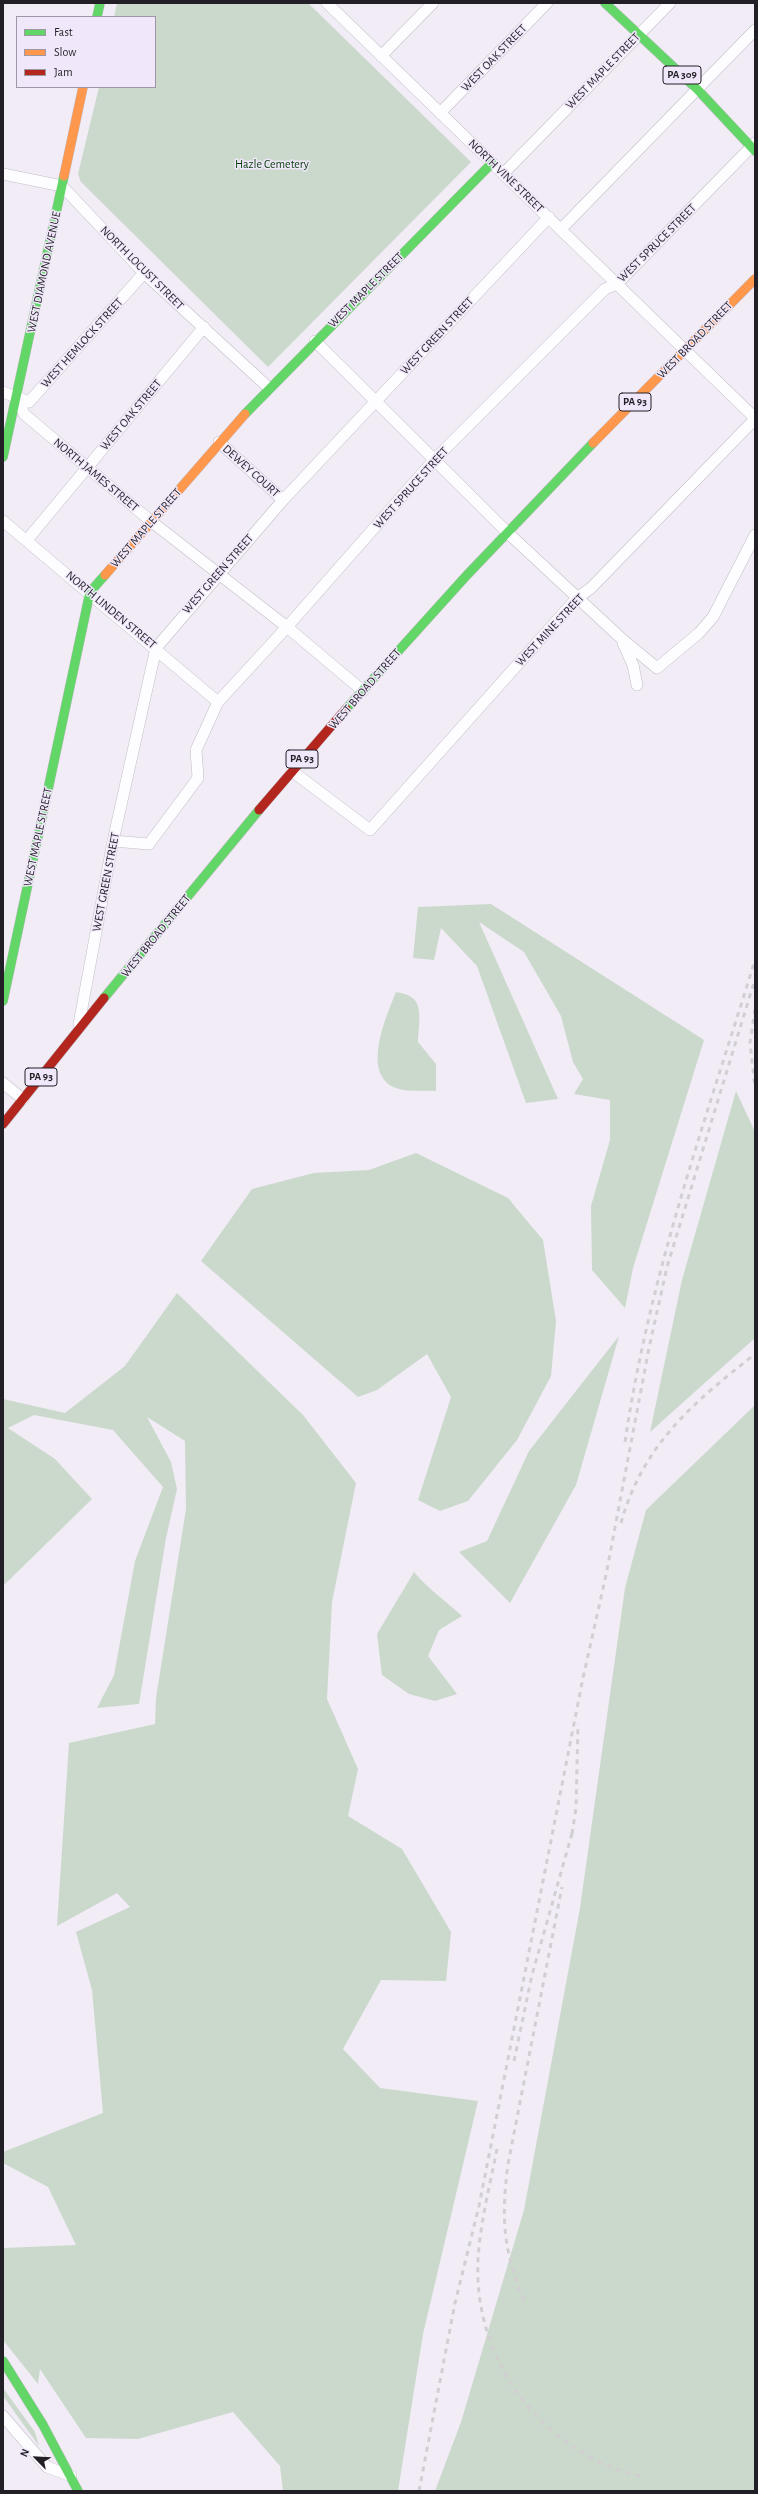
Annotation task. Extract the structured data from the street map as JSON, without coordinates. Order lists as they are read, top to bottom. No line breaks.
{"streets":{"main road":["WEST MAPLE STREET","PA 309","WEST DIAMOND AVENUE","WEST BROAD STREET","PA 93"],"street":["WEST OAK STREET","NORTH VINE STREET","WEST SPRUCE STREET","NORTH LOCUST STREET","WEST GREEN STREET","WEST HEMLOCK STREET","DEWEY COURT","NORTH JAMES STREET","NORTH LINDEN STREET","WEST MINE STREET"]},"crossings":[["WEST OAK STREET","NORTH VINE STREET"],["WEST OAK STREET","NORTH LOCUST STREET"],["WEST OAK STREET","NORTH JAMES STREET"],["WEST OAK STREET","NORTH LINDEN STREET"],["WEST MAPLE STREET","PA 309"],["WEST MAPLE STREET","NORTH VINE STREET"],["WEST MAPLE STREET","NORTH LOCUST STREET"],["WEST MAPLE STREET","DEWEY COURT"],["WEST MAPLE STREET","NORTH JAMES STREET"],["WEST MAPLE STREET","NORTH LINDEN STREET"],["PA 309","WEST SPRUCE STREET"],["NORTH VINE STREET","WEST SPRUCE STREET"],["NORTH VINE STREET","WEST GREEN STREET"],["NORTH VINE STREET","WEST BROAD STREET"],["NORTH VINE STREET","WEST MINE STREET"],["WEST SPRUCE STREET","WEST GREEN STREET"],["WEST SPRUCE STREET","NORTH JAMES STREET"],["WEST SPRUCE STREET","NORTH LINDEN STREET"],["NORTH LOCUST STREET","WEST DIAMOND AVENUE"],["NORTH LOCUST STREET","WEST HEMLOCK STREET"],["WEST DIAMOND AVENUE","WEST HEMLOCK STREET"],["WEST DIAMOND AVENUE","NORTH JAMES STREET"],["WEST GREEN STREET","WEST BROAD STREET"],["WEST GREEN STREET","DEWEY COURT"],["WEST GREEN STREET","NORTH JAMES STREET"],["WEST GREEN STREET","NORTH LINDEN STREET"],["WEST BROAD STREET","NORTH JAMES STREET"],["WEST BROAD STREET","WEST MINE STREET"],["WEST HEMLOCK STREET","NORTH JAMES STREET"]],"parks":["Hazle Cemetery"],"legend":["Fast","Slow","Jam"],"north":"top left"}
